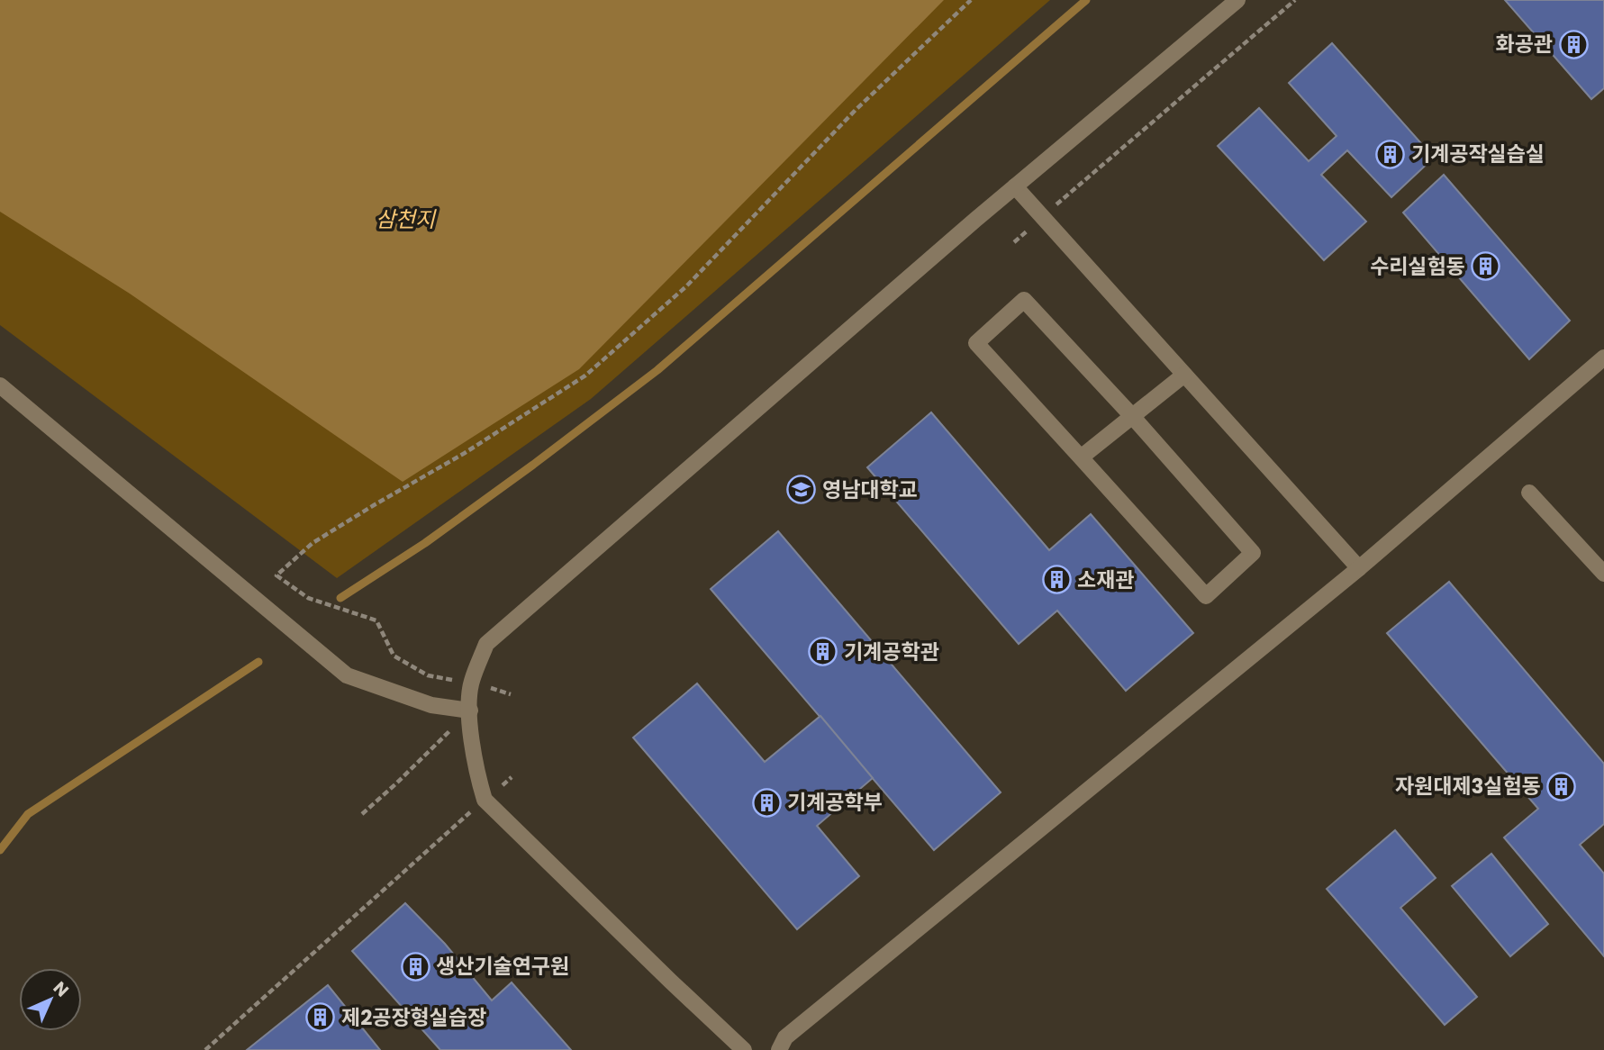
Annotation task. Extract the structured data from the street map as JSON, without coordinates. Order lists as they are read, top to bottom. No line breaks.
{"water":["삼천지"],"places":{"building":["화공관","기계공작실습실","수리실험동","소재관","기계공학관","자원대제3실험동","기계공학부","생산기술연구원","제2공장형실습장"],"school or university":["영남대학교"]},"north":"top right"}
